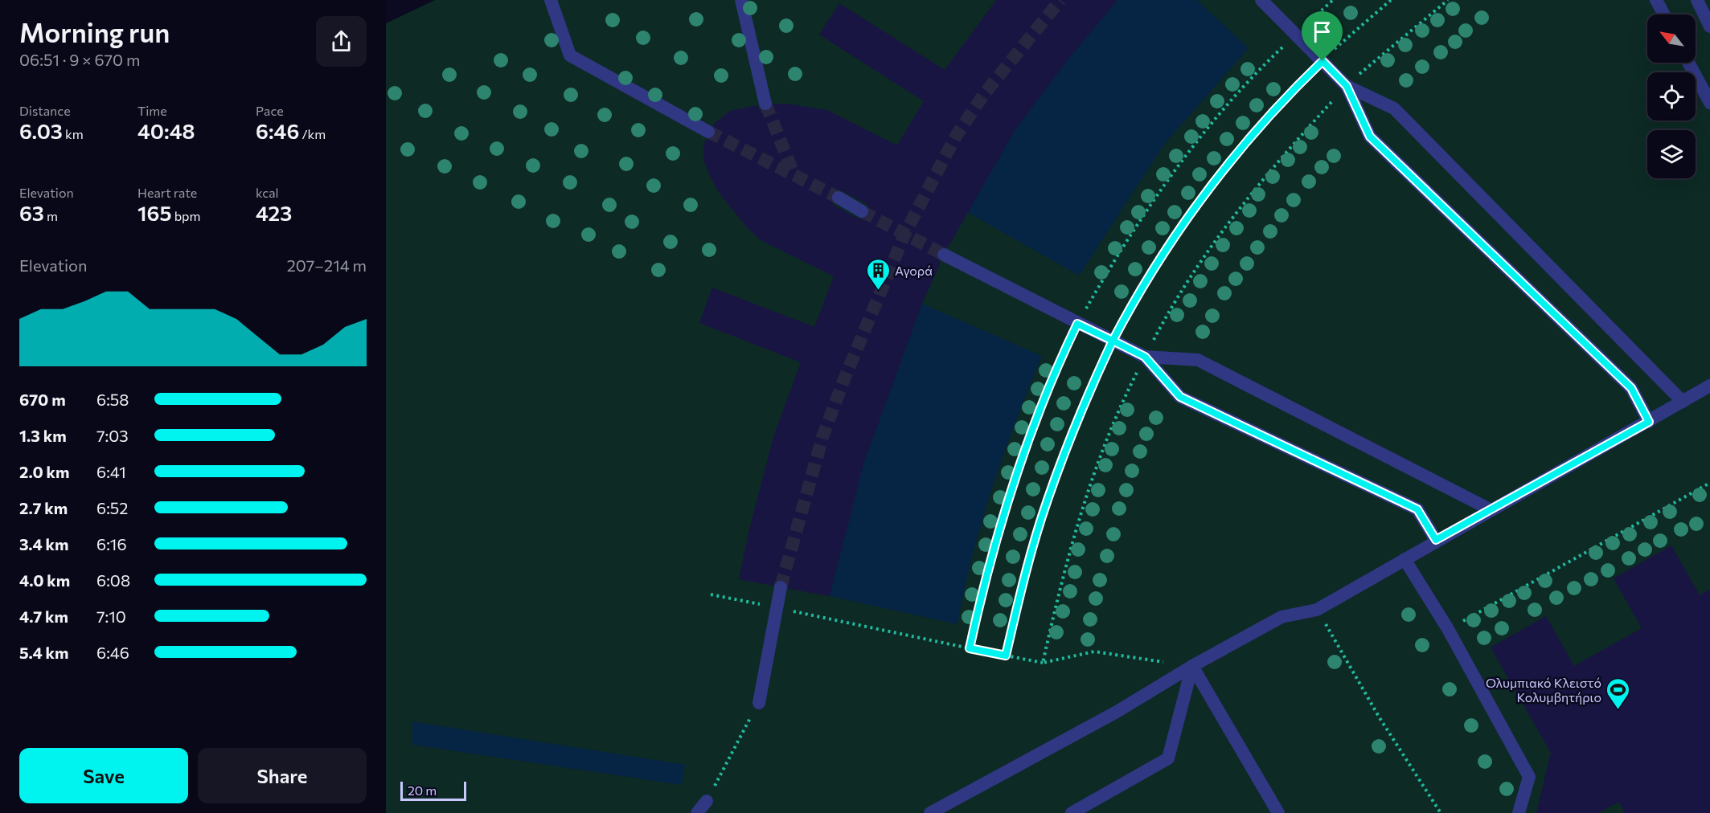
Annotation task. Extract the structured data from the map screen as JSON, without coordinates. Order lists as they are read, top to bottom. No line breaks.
{"places":{"building":["Αγορά"],"sports":["Ολυμπιακό Κλειστό Κολυμβητήριο"]},"scale_bar":"20 m","north":"top left","page":{"heading":["Morning run","06:51 · 9 × 670 m"],"stats":[["Distance","6.03 km"],["Time","40:48"],["Pace","6:46 /km"],["Elevation","63 m"],["Heart rate","165 bpm"],["kcal","423"]],"chart":["Elevation","207–214 m"],"list":[{"name":"670 m","note":"6:58"},{"name":"1.3 km","note":"7:03"},{"name":"2.0 km","note":"6:41"},{"name":"2.7 km","note":"6:52"},{"name":"3.4 km","note":"6:16"},{"name":"4.0 km","note":"6:08"},{"name":"4.7 km","note":"7:10"},{"name":"5.4 km","note":"6:46"}],"buttons":["Save","Share"],"scale":"20 m"}}
